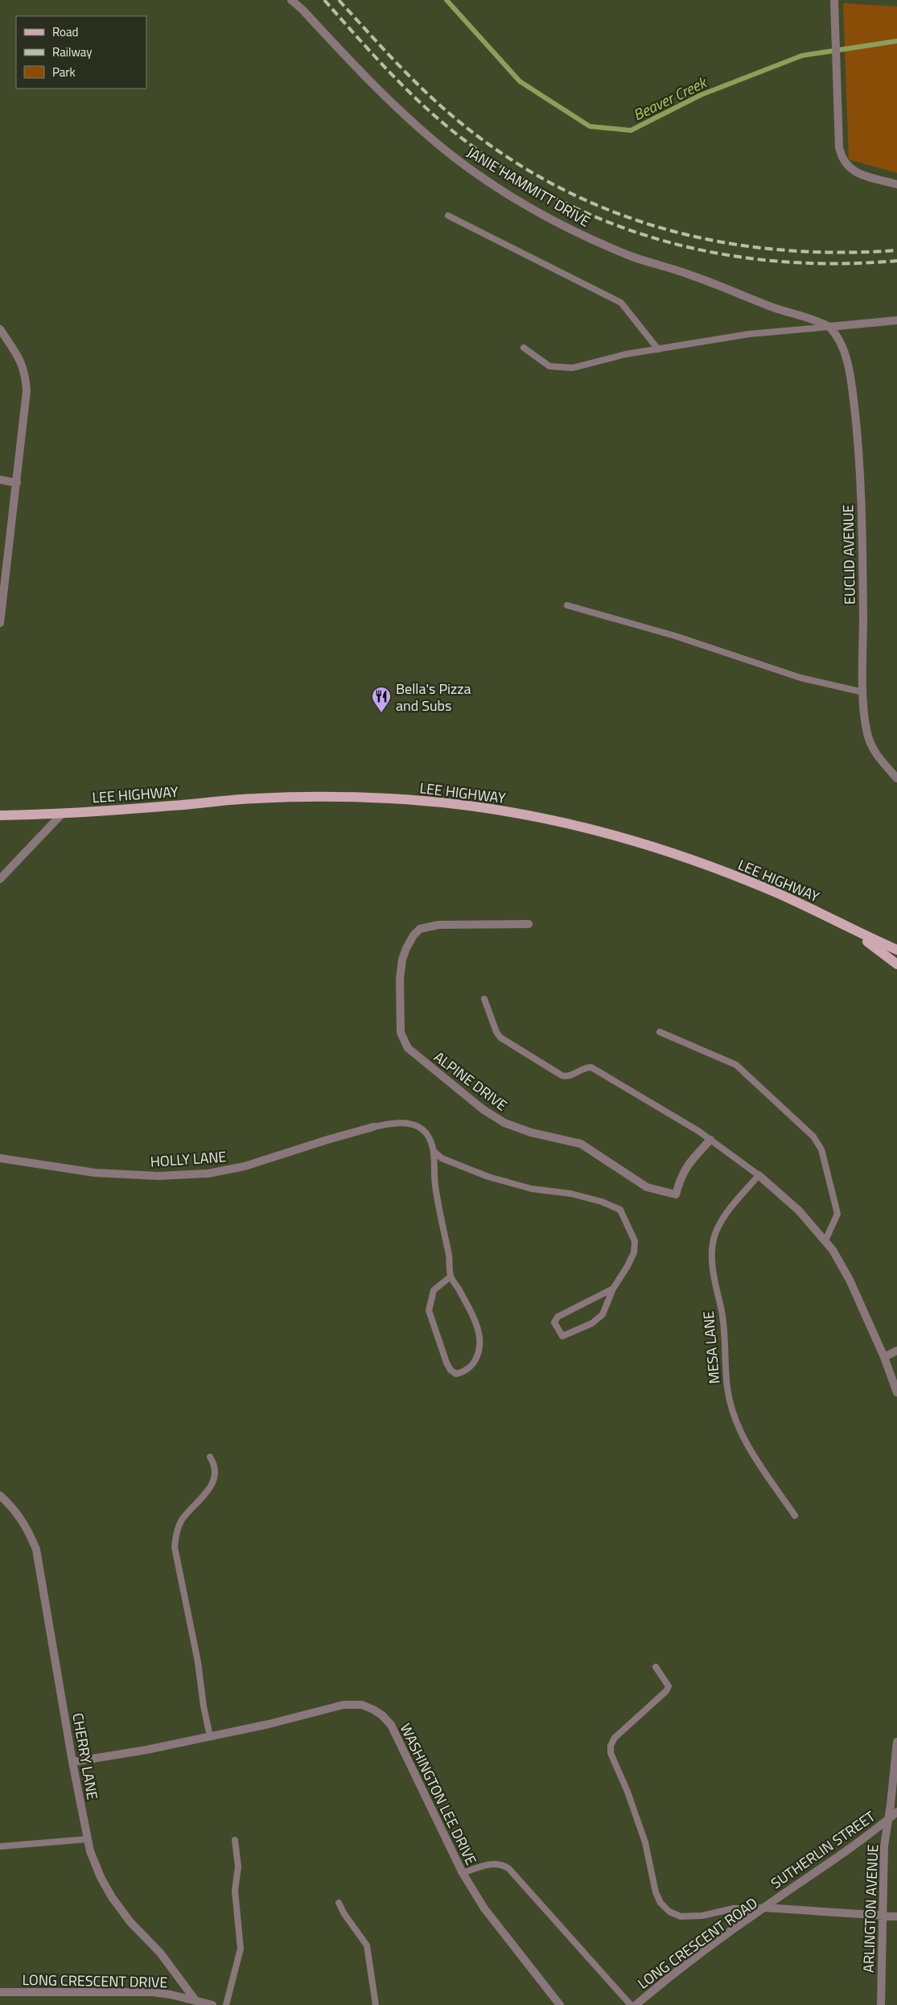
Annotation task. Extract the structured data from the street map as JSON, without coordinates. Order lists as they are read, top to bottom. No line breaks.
{"streets":{"main road":["LEE HIGHWAY"],"street":["JANIE HAMMITT DRIVE","EUCLID AVENUE","ALPINE DRIVE","HOLLY LANE","CHERRY LANE","WASHINGTON LEE DRIVE","SUTHERLIN STREET","ARLINGTON AVENUE","LONG CRESCENT ROAD","LONG CRESCENT DRIVE"],"lane":["MESA LANE"]},"crossings":[["JANIE HAMMITT DRIVE","EUCLID AVENUE"],["CHERRY LANE","WASHINGTON LEE DRIVE"],["CHERRY LANE","LONG CRESCENT DRIVE"],["SUTHERLIN STREET","ARLINGTON AVENUE"],["SUTHERLIN STREET","LONG CRESCENT ROAD"],["ARLINGTON AVENUE","LONG CRESCENT ROAD"]],"water":["Beaver Creek"],"places":{"restaurant":["Bella's Pizza and Subs"]},"legend":["Road","Railway","Park"]}
